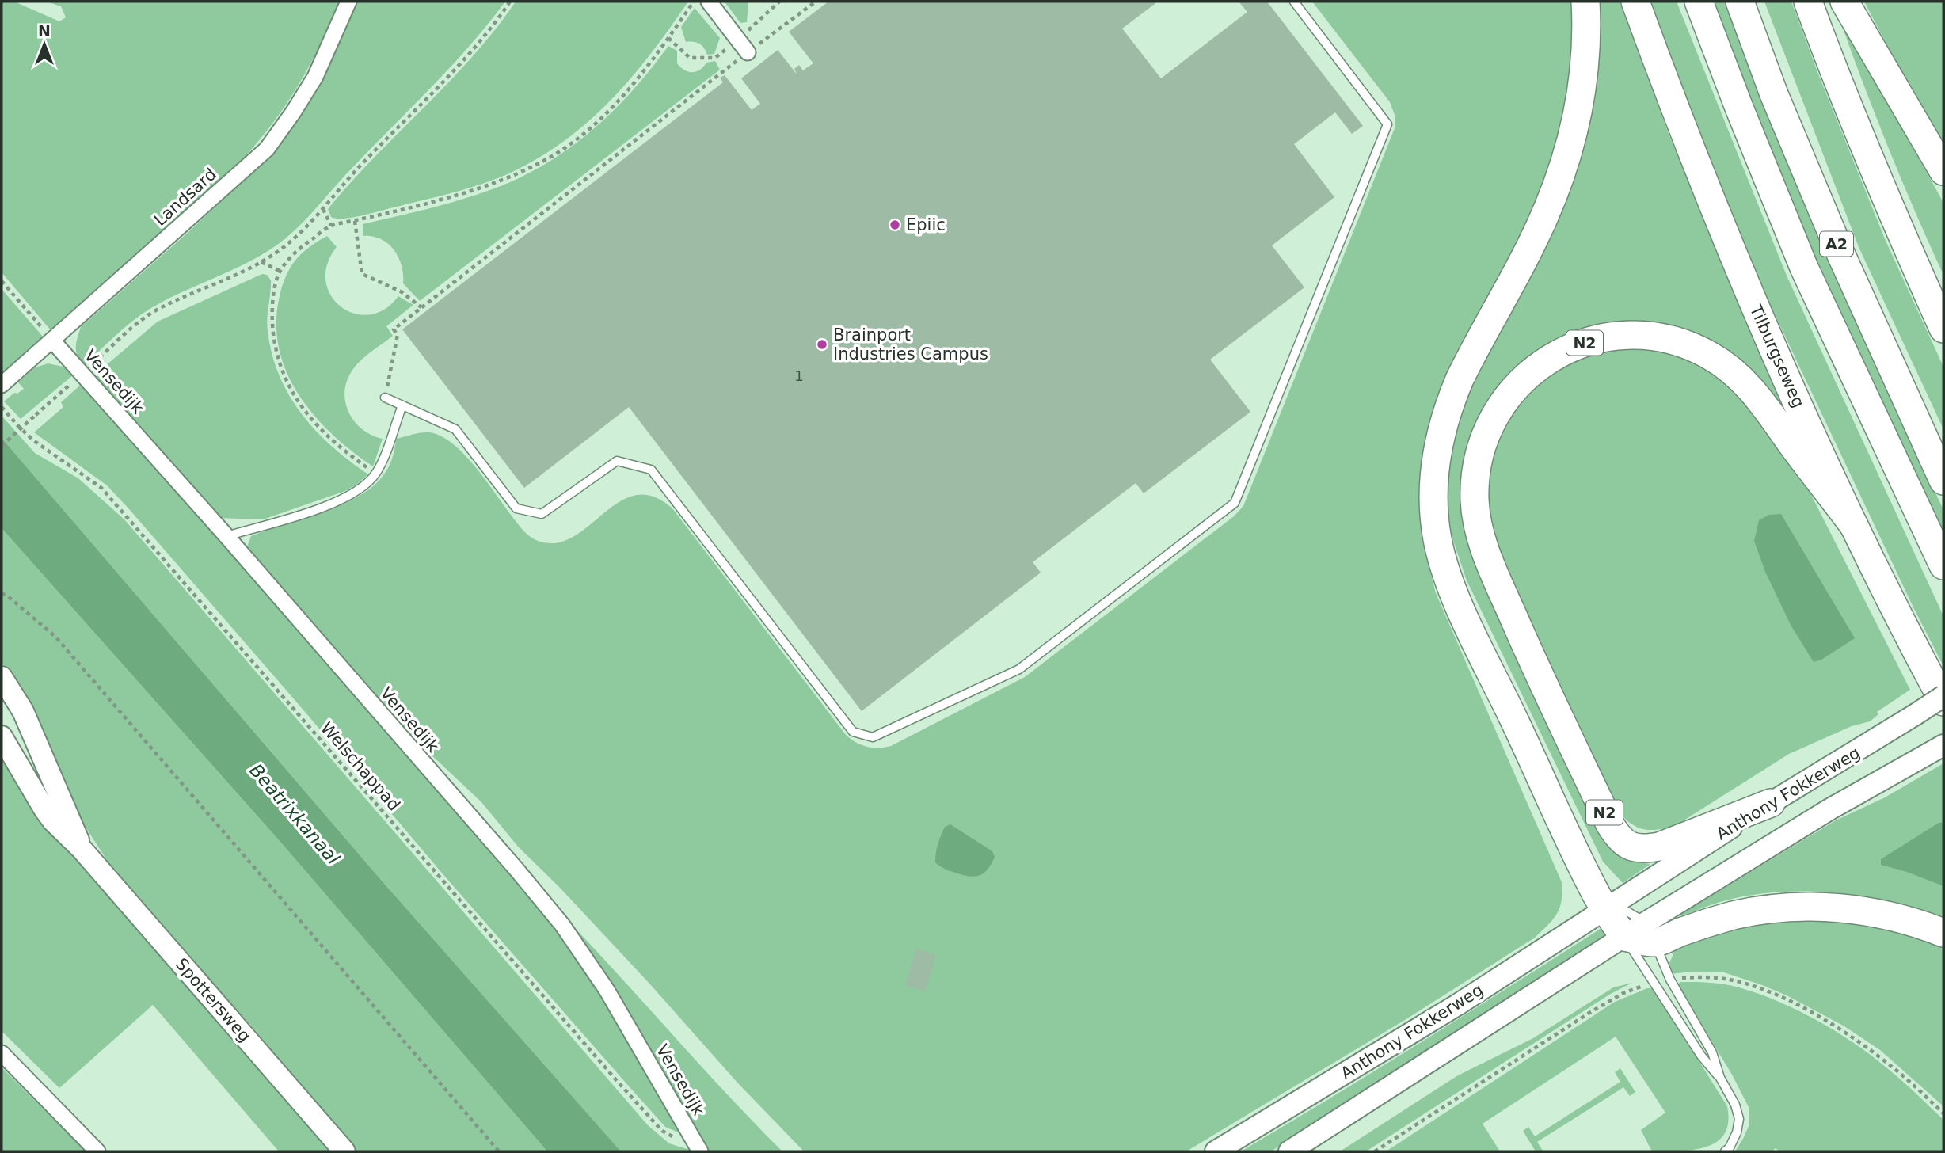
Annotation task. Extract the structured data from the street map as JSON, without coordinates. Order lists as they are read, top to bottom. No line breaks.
{"streets":{"highway":["A2","N2","Tilburgseweg"],"main road":["Anthony Fokkerweg","Spottersweg"],"street":["Landsard","Vensedijk"],"path":["Welschappad"]},"crossings":[["Landsard","Vensedijk"],["N2","Tilburgseweg"],["N2","Anthony Fokkerweg"],["Vensedijk","Welschappad"]],"water":["Beatrixkanaal"],"places":["Epiic","Brainport Industries Campus"],"house_numbers":["1"],"north":"top"}
